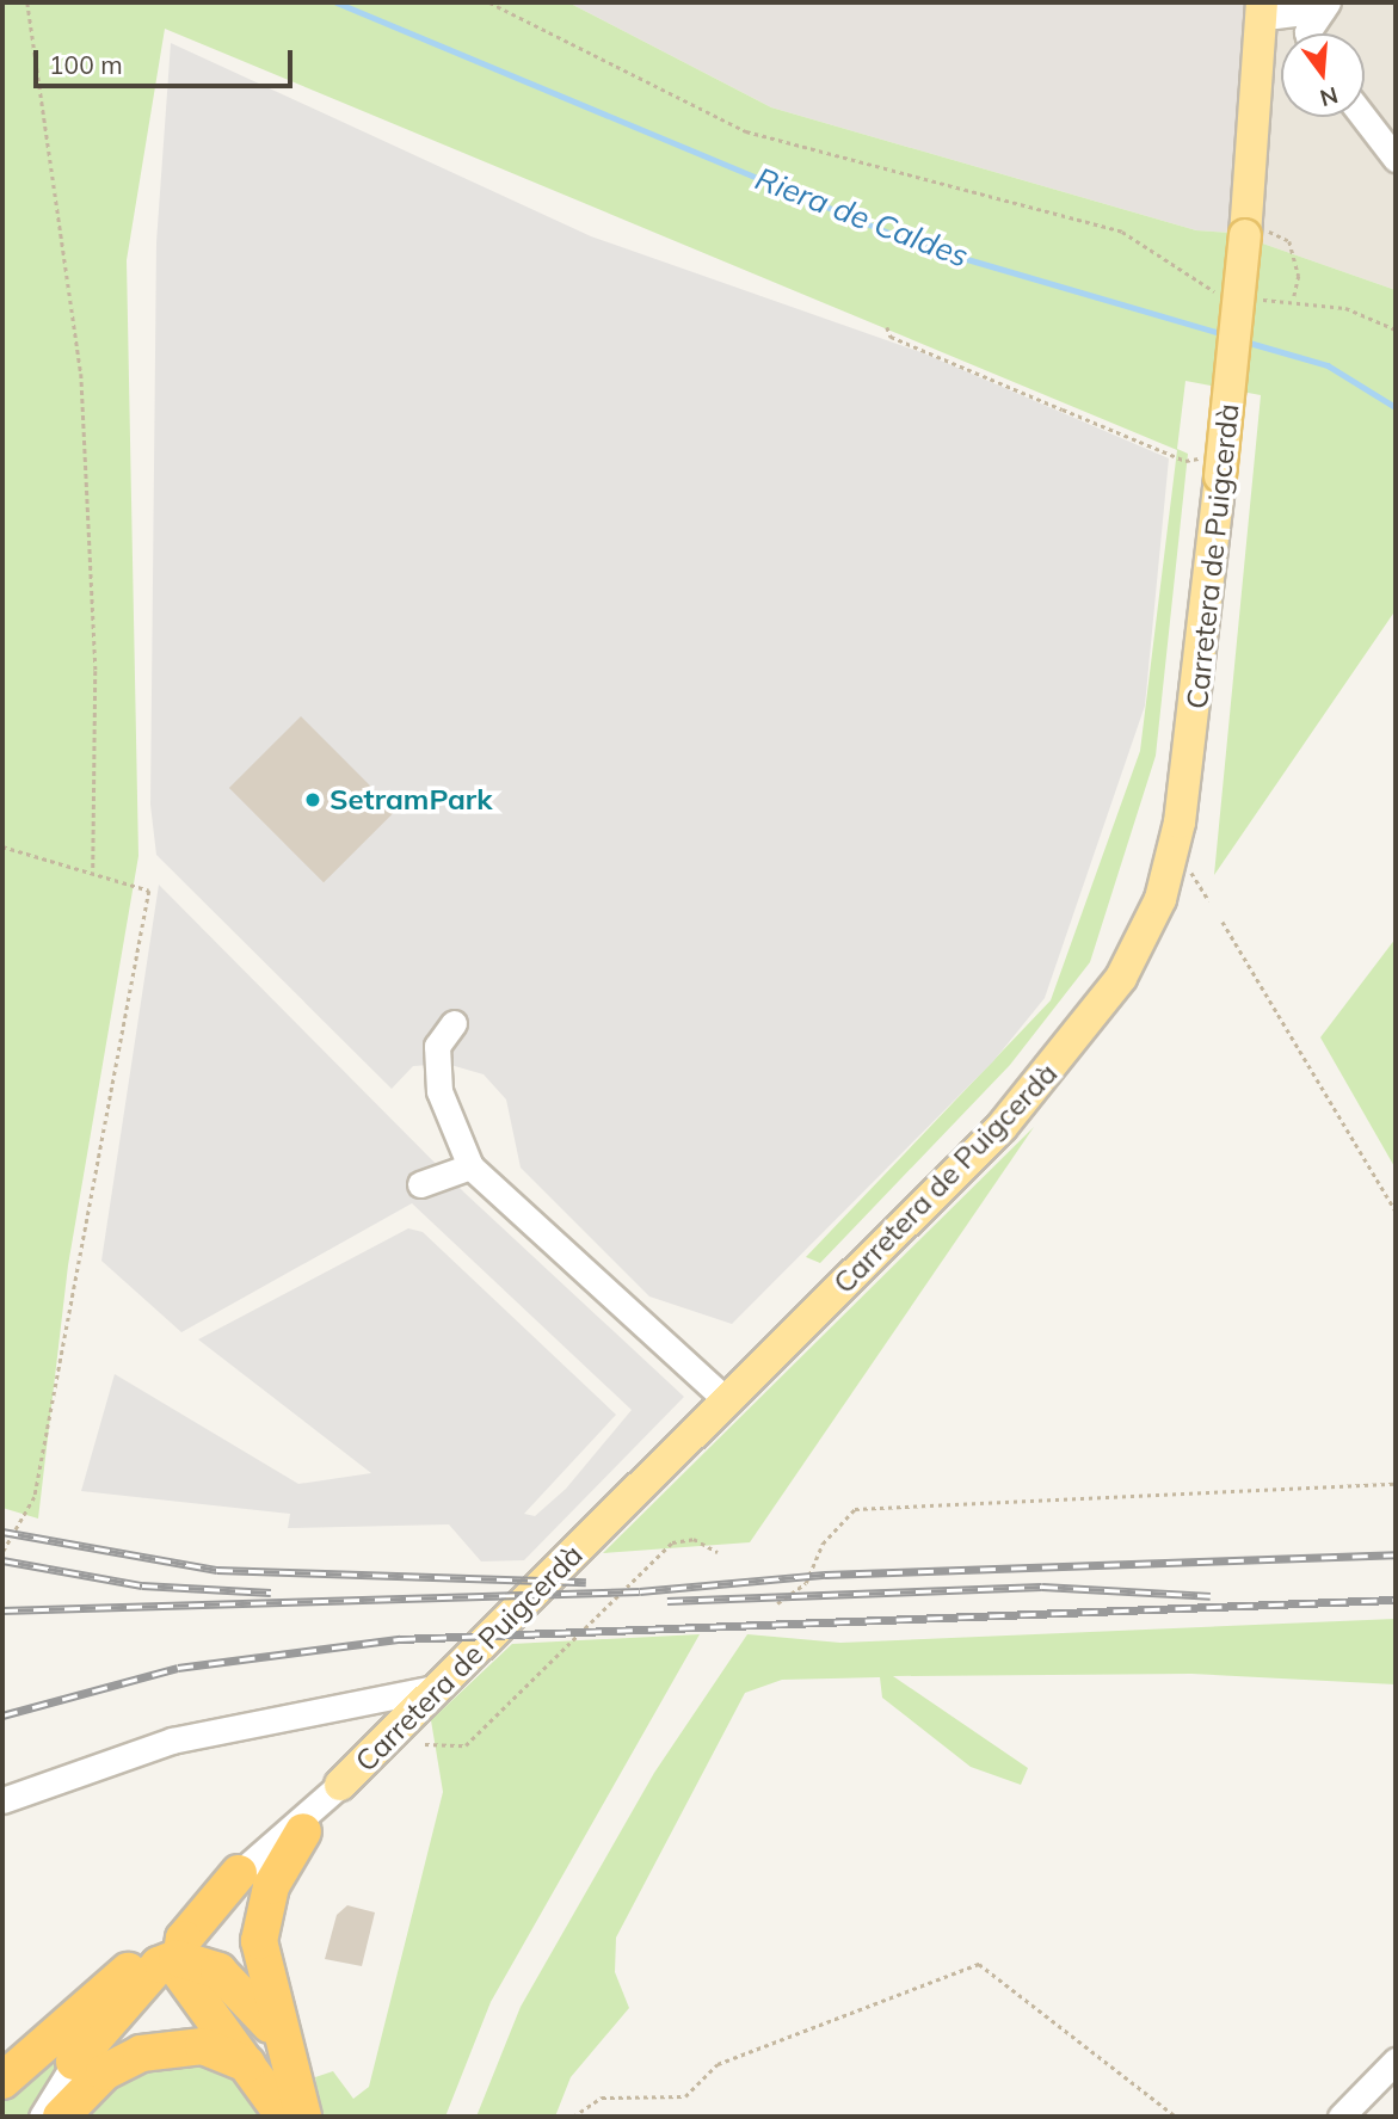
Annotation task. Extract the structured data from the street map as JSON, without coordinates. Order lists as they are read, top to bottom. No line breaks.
{"streets":{"main road":["Carretera de Puigcerdà"]},"water":["Riera de Caldes"],"places":["SetramPark"],"scale_bar":"100 m","north":"bottom"}
